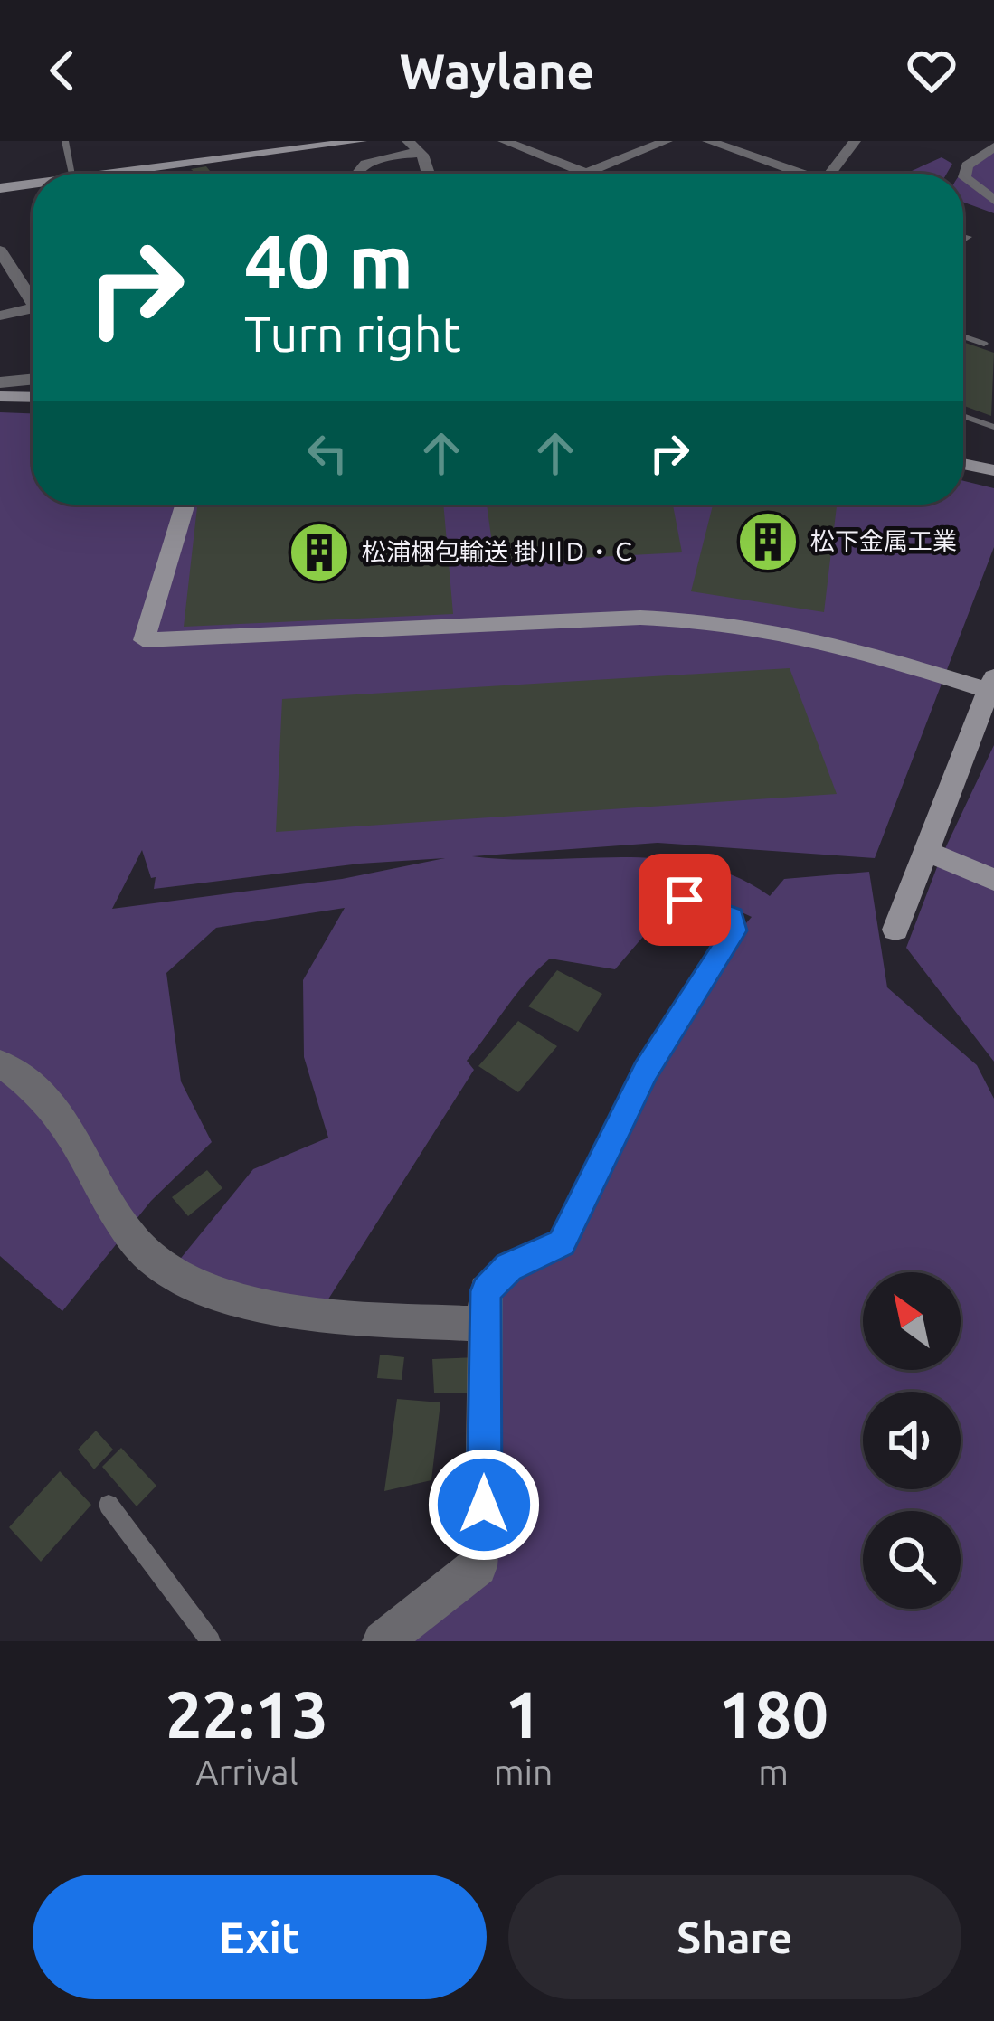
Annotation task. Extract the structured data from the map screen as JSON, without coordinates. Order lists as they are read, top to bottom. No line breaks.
{"places":{"building":["松下金属工業","松浦梱包輸送 掛川Ｄ・Ｃ"]},"north":"top left","page":{"header":"Waylane","turn":["40 m","Turn right"],"eta":["22:13","Arrival","1","min","180","m"],"buttons":["Exit","Share"]}}
